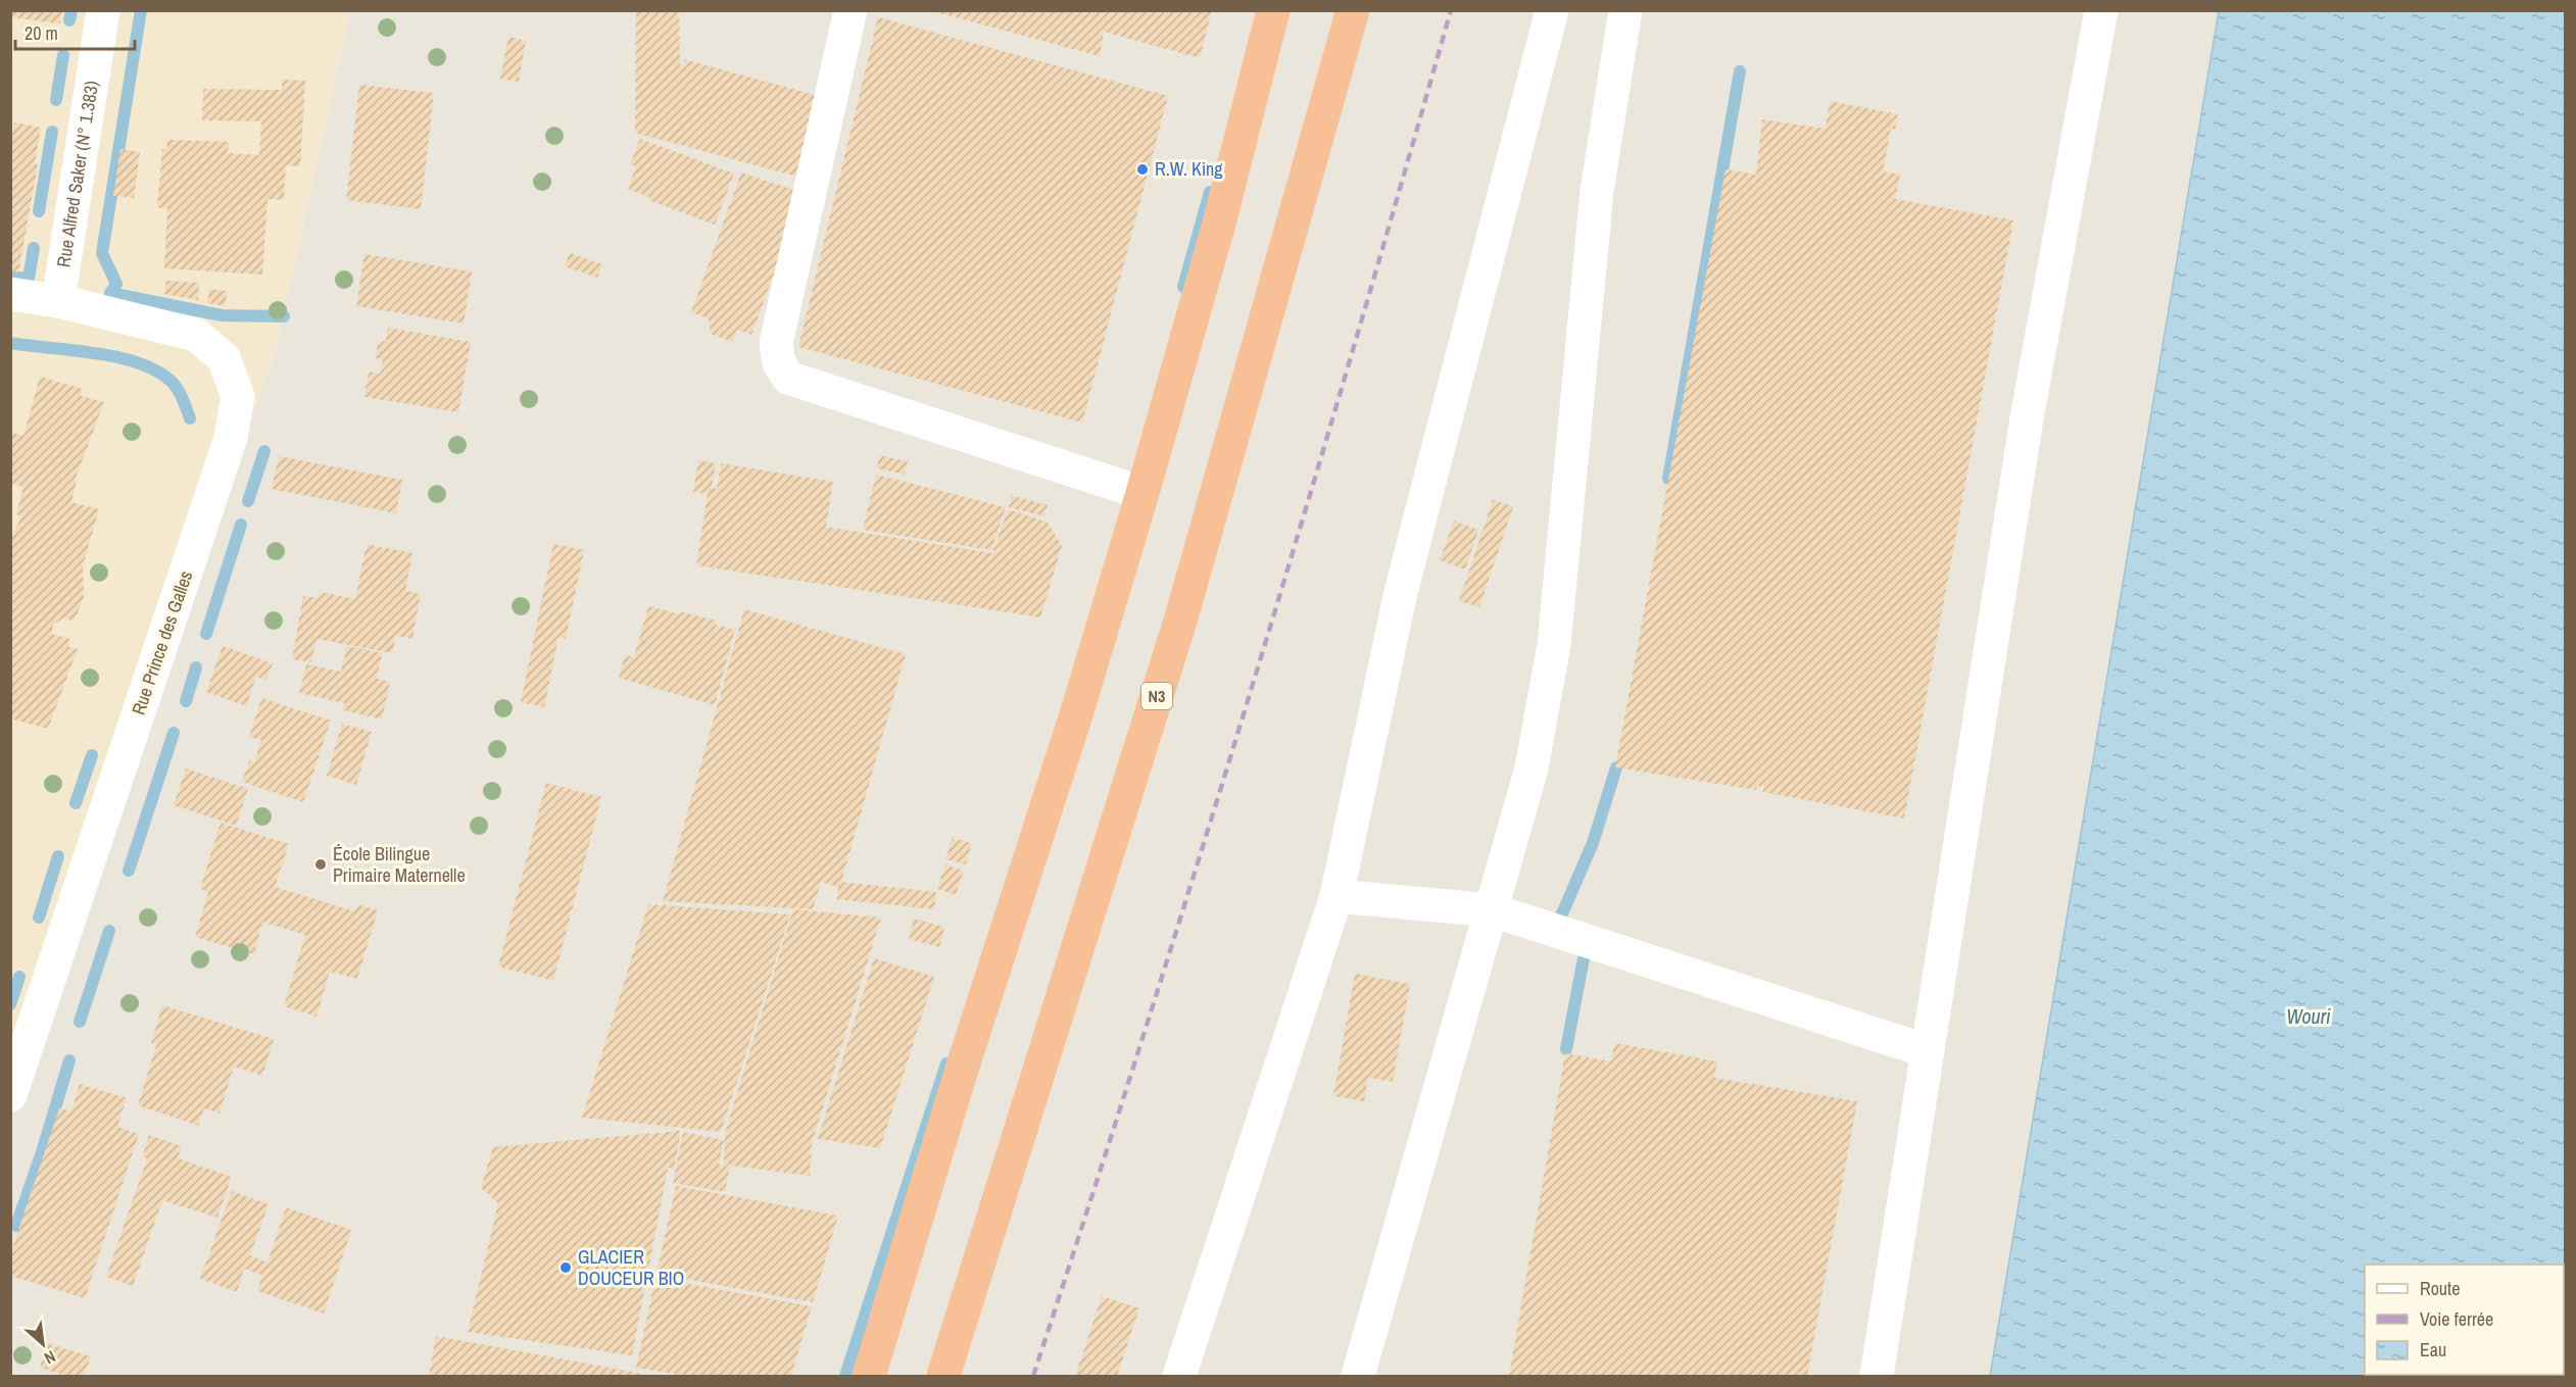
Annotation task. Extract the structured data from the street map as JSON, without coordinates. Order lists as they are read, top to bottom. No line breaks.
{"streets":{"highway":["N3"],"street":["Rue Alfred Saker (N° 1.383)","Rue Prince des Galles"]},"crossings":[["Rue Alfred Saker (N° 1.383)","Rue Prince des Galles"]],"water":["Wouri"],"places":["R.W. King","École Bilingue Primaire Maternelle","GLACIER DOUCEUR BIO"],"legend":["Route","Voie ferrée","Eau"],"scale_bar":"20 m","north":"bottom right"}
